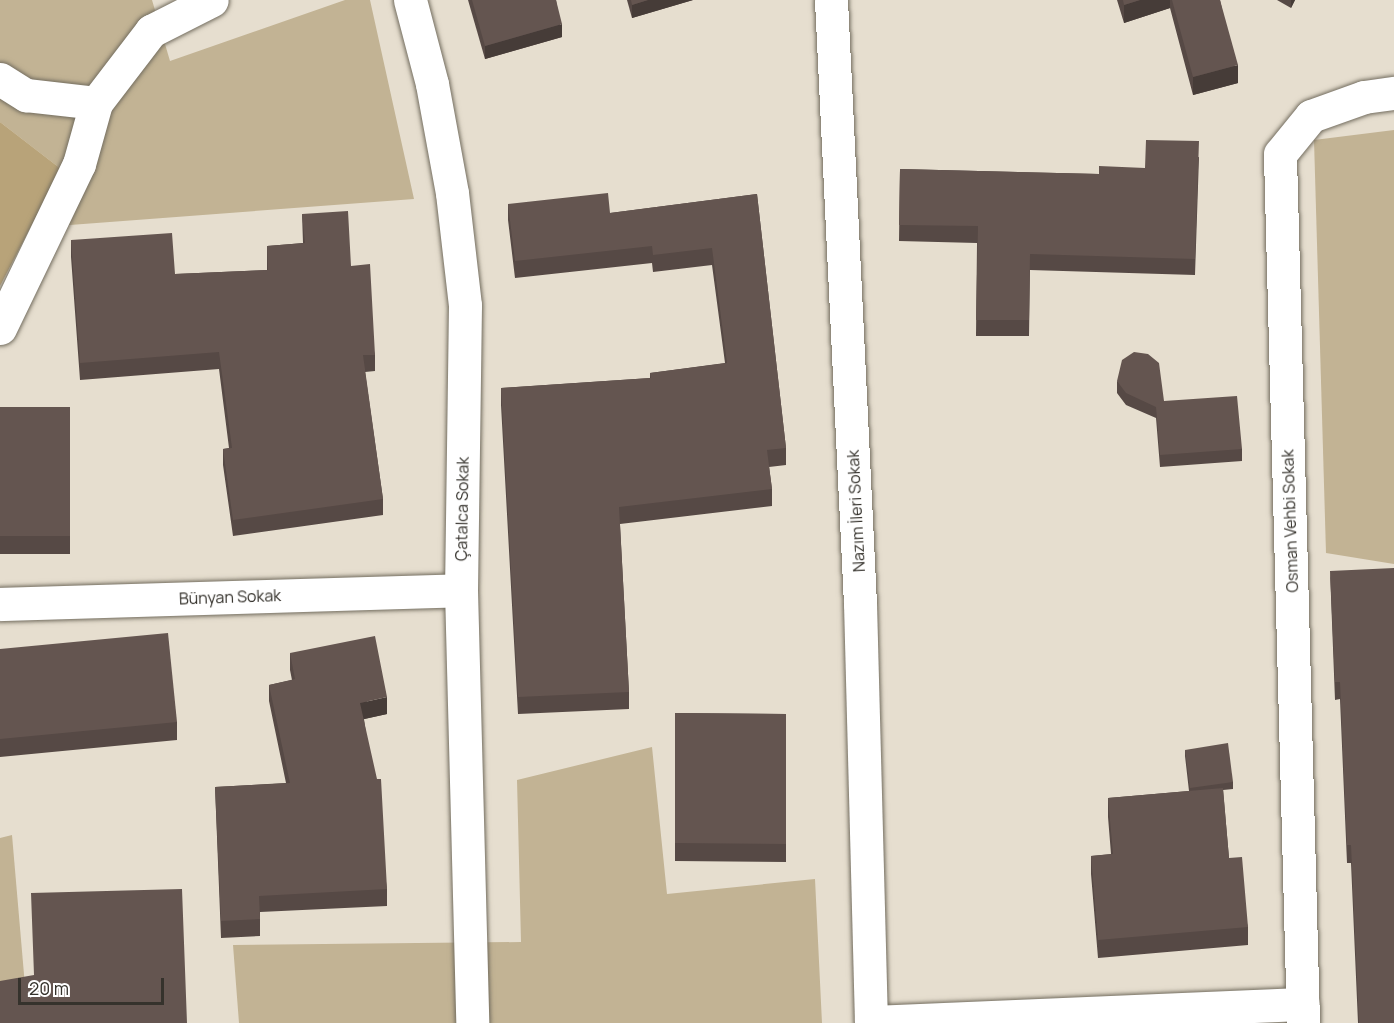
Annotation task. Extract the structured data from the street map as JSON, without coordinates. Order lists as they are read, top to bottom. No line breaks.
{"streets":{"street":["Çatalca Sokak","Nazım İleri Sokak","Osman Vehbi Sokak","Bünyan Sokak"]},"crossings":[["Çatalca Sokak","Bünyan Sokak"]],"scale_bar":"20 m"}
